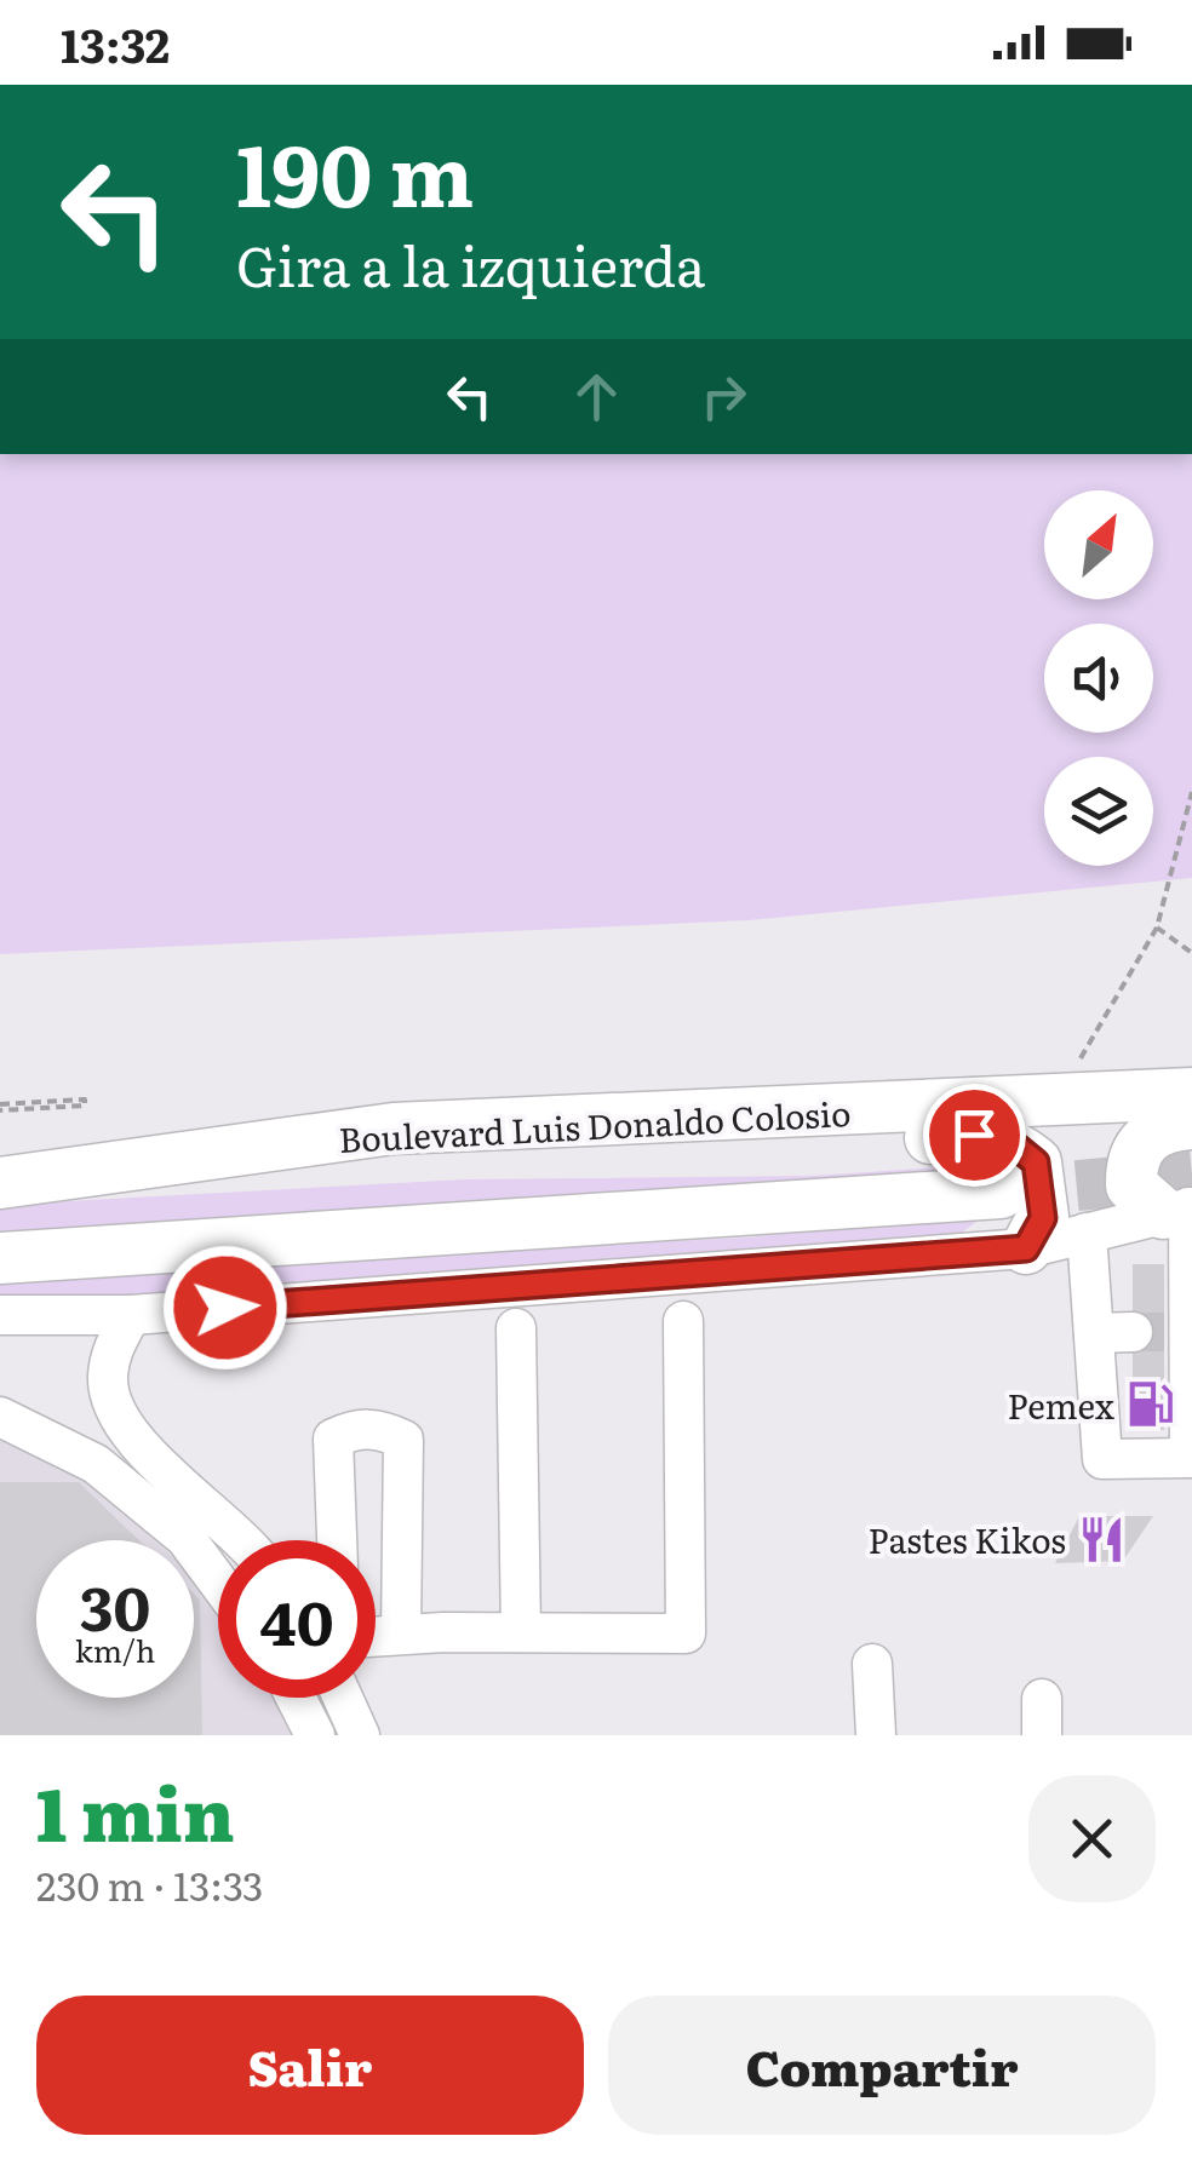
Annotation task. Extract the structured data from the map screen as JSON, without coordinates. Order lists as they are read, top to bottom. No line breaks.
{"streets":{"main road":["Boulevard Luis Donaldo Colosio"]},"places":{"fuel station":["Pemex"],"restaurant":["Pastes Kikos"]},"north":"top right","page":{"status":"13:32","turn":["190 m","Gira a la izquierda"],"speed":"30 km/h","limit":"40","heading":["1 min","230 m · 13:33"],"buttons":["Salir","Compartir"]}}
